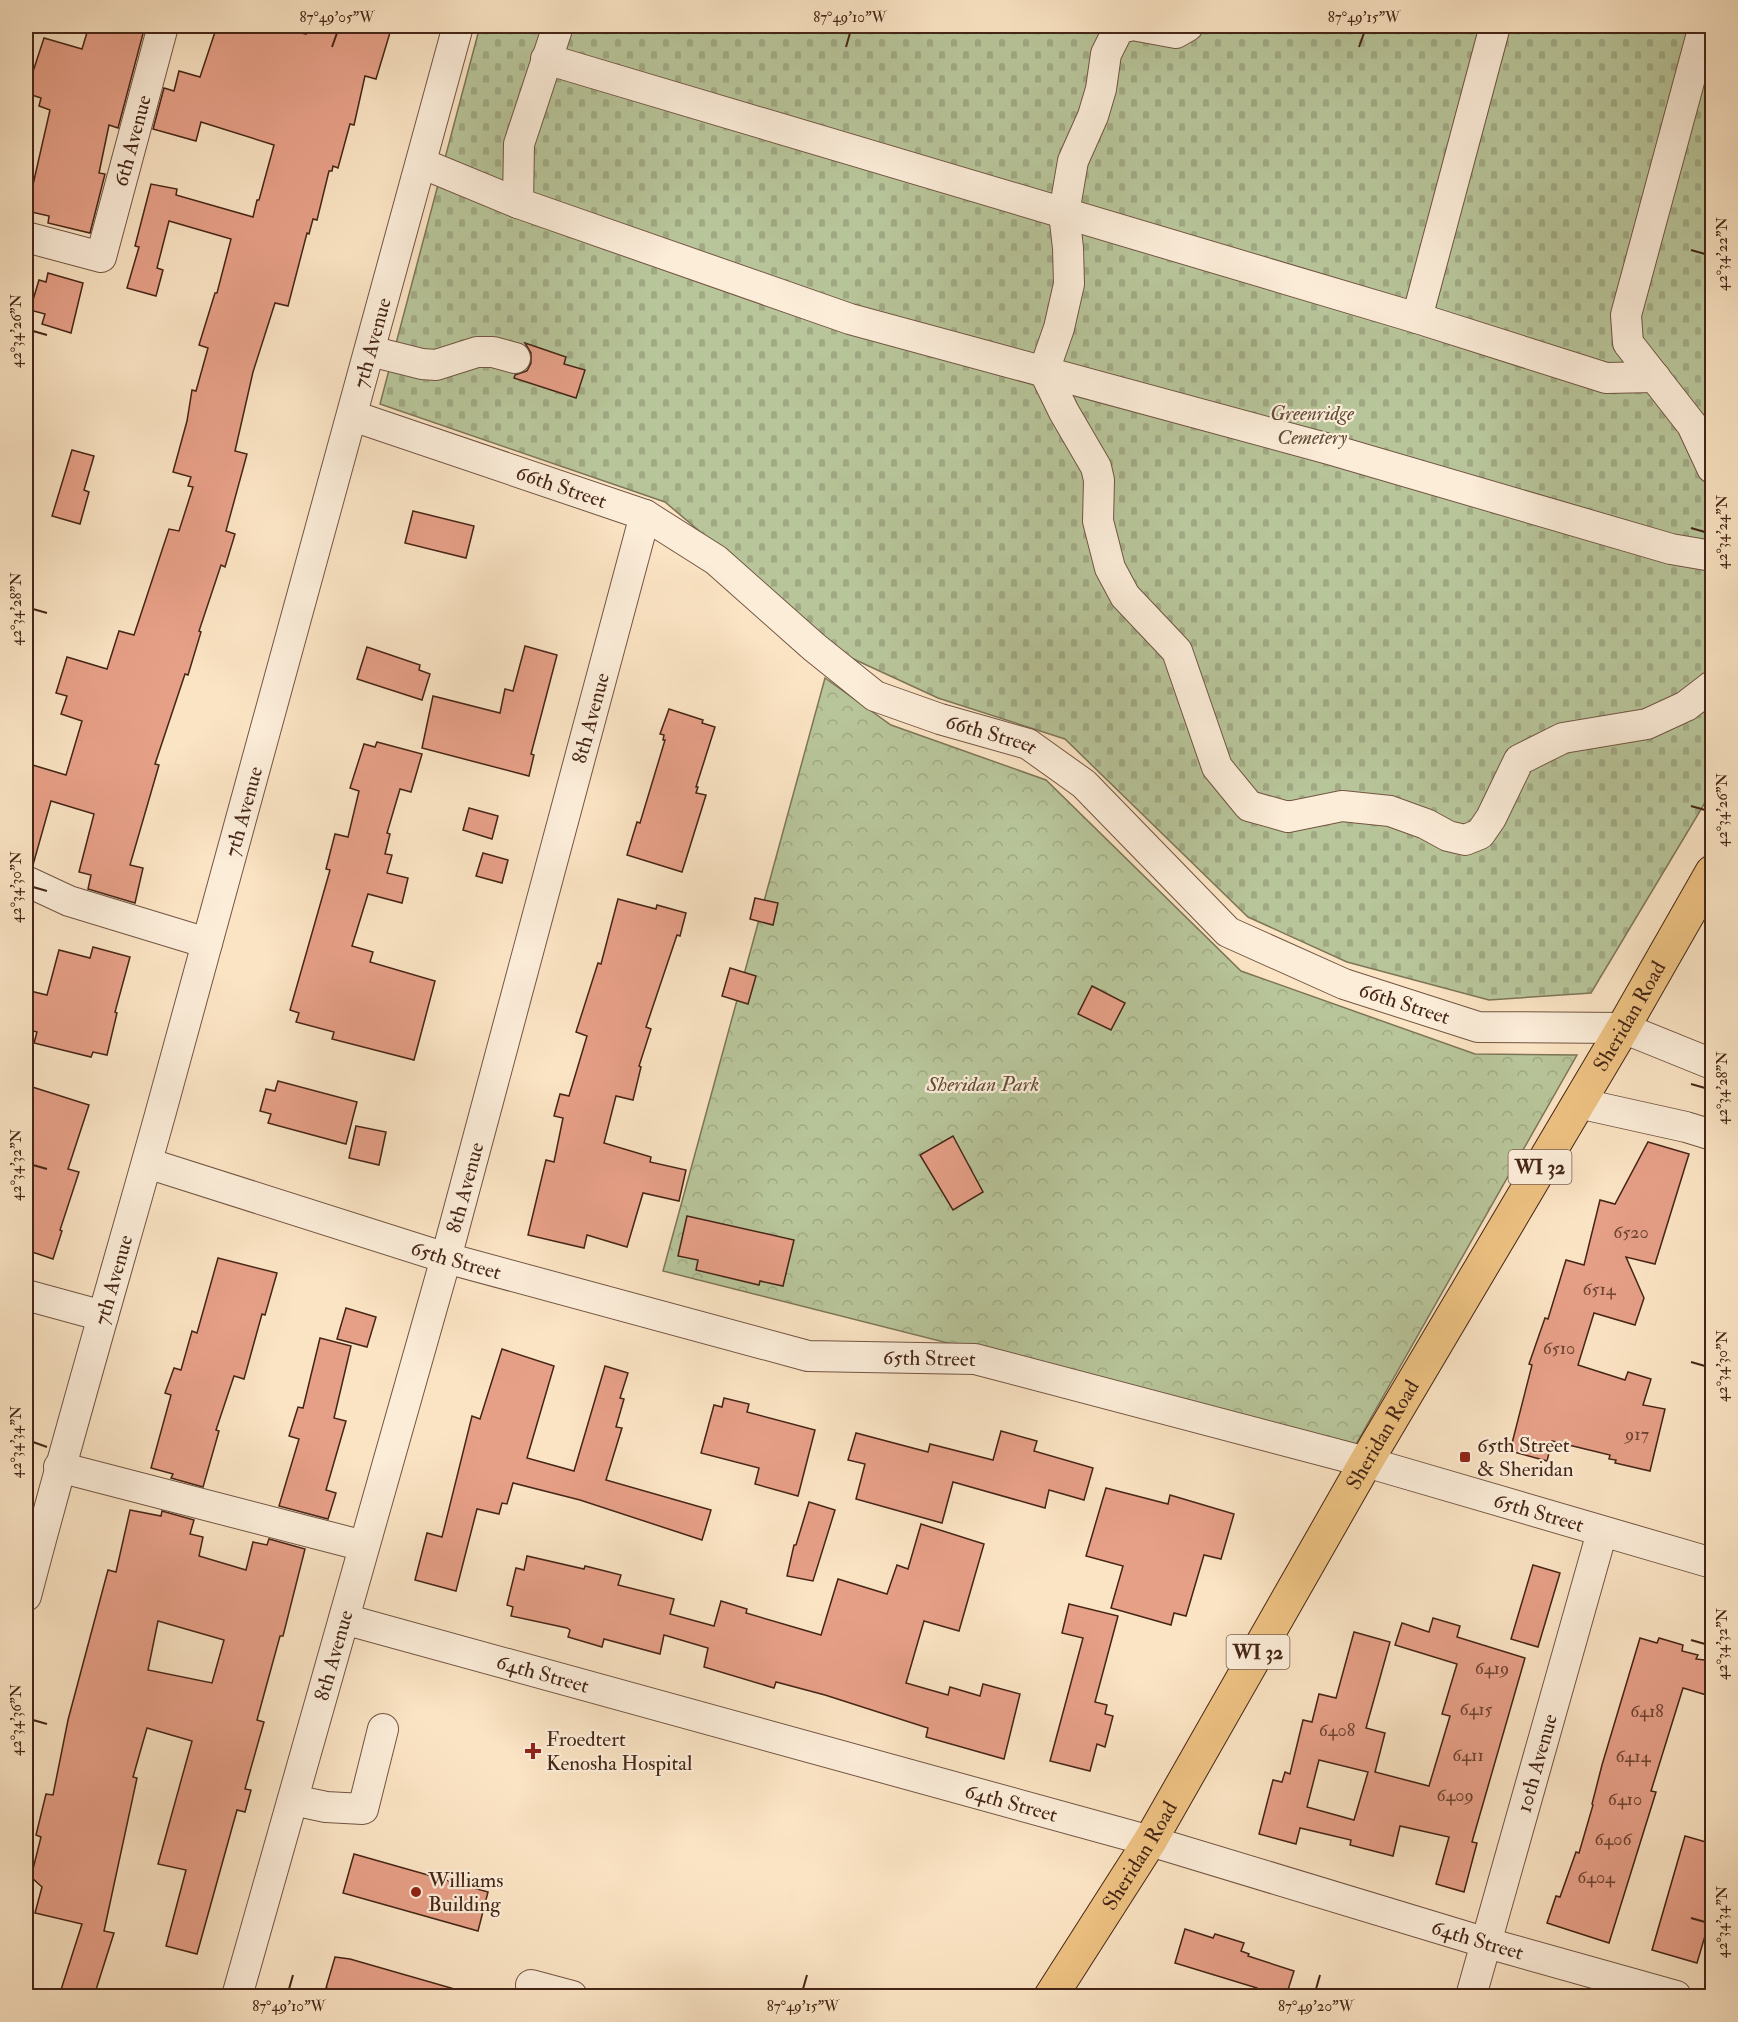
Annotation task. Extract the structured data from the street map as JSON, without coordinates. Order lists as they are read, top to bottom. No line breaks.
{"streets":{"main road":["Sheridan Road","WI 32"],"street":["6th Avenue","7th Avenue","66th Street","8th Avenue","65th Street","64th Street","10th Avenue"]},"crossings":[["7th Avenue","66th Street"],["7th Avenue","65th Street"],["66th Street","8th Avenue"],["66th Street","Sheridan Road"],["8th Avenue","65th Street"],["8th Avenue","64th Street"],["Sheridan Road","65th Street"],["Sheridan Road","64th Street"],["65th Street","10th Avenue"],["64th Street","10th Avenue"]],"parks":["Greenridge Cemetery","Sheridan Park"],"places":{"transit":["65th Street & Sheridan"],"health":["Froedtert Kenosha Hospital"],"other":["Williams Building"]},"house_numbers":["6520","6514","6510","917","6419","6415","6418","6408","6411","6414","6409","6410","6406","6404"],"coordinates":["87°49'05\"W","87°49'10\"W","87°49'15\"W","42°34'22\"N","42°34'26\"N","42°34'24\"N","42°34'28\"N","42°34'30\"N","42°34'32\"N","42°34'34\"N","42°34'36\"N","87°49'20\"W"]}
